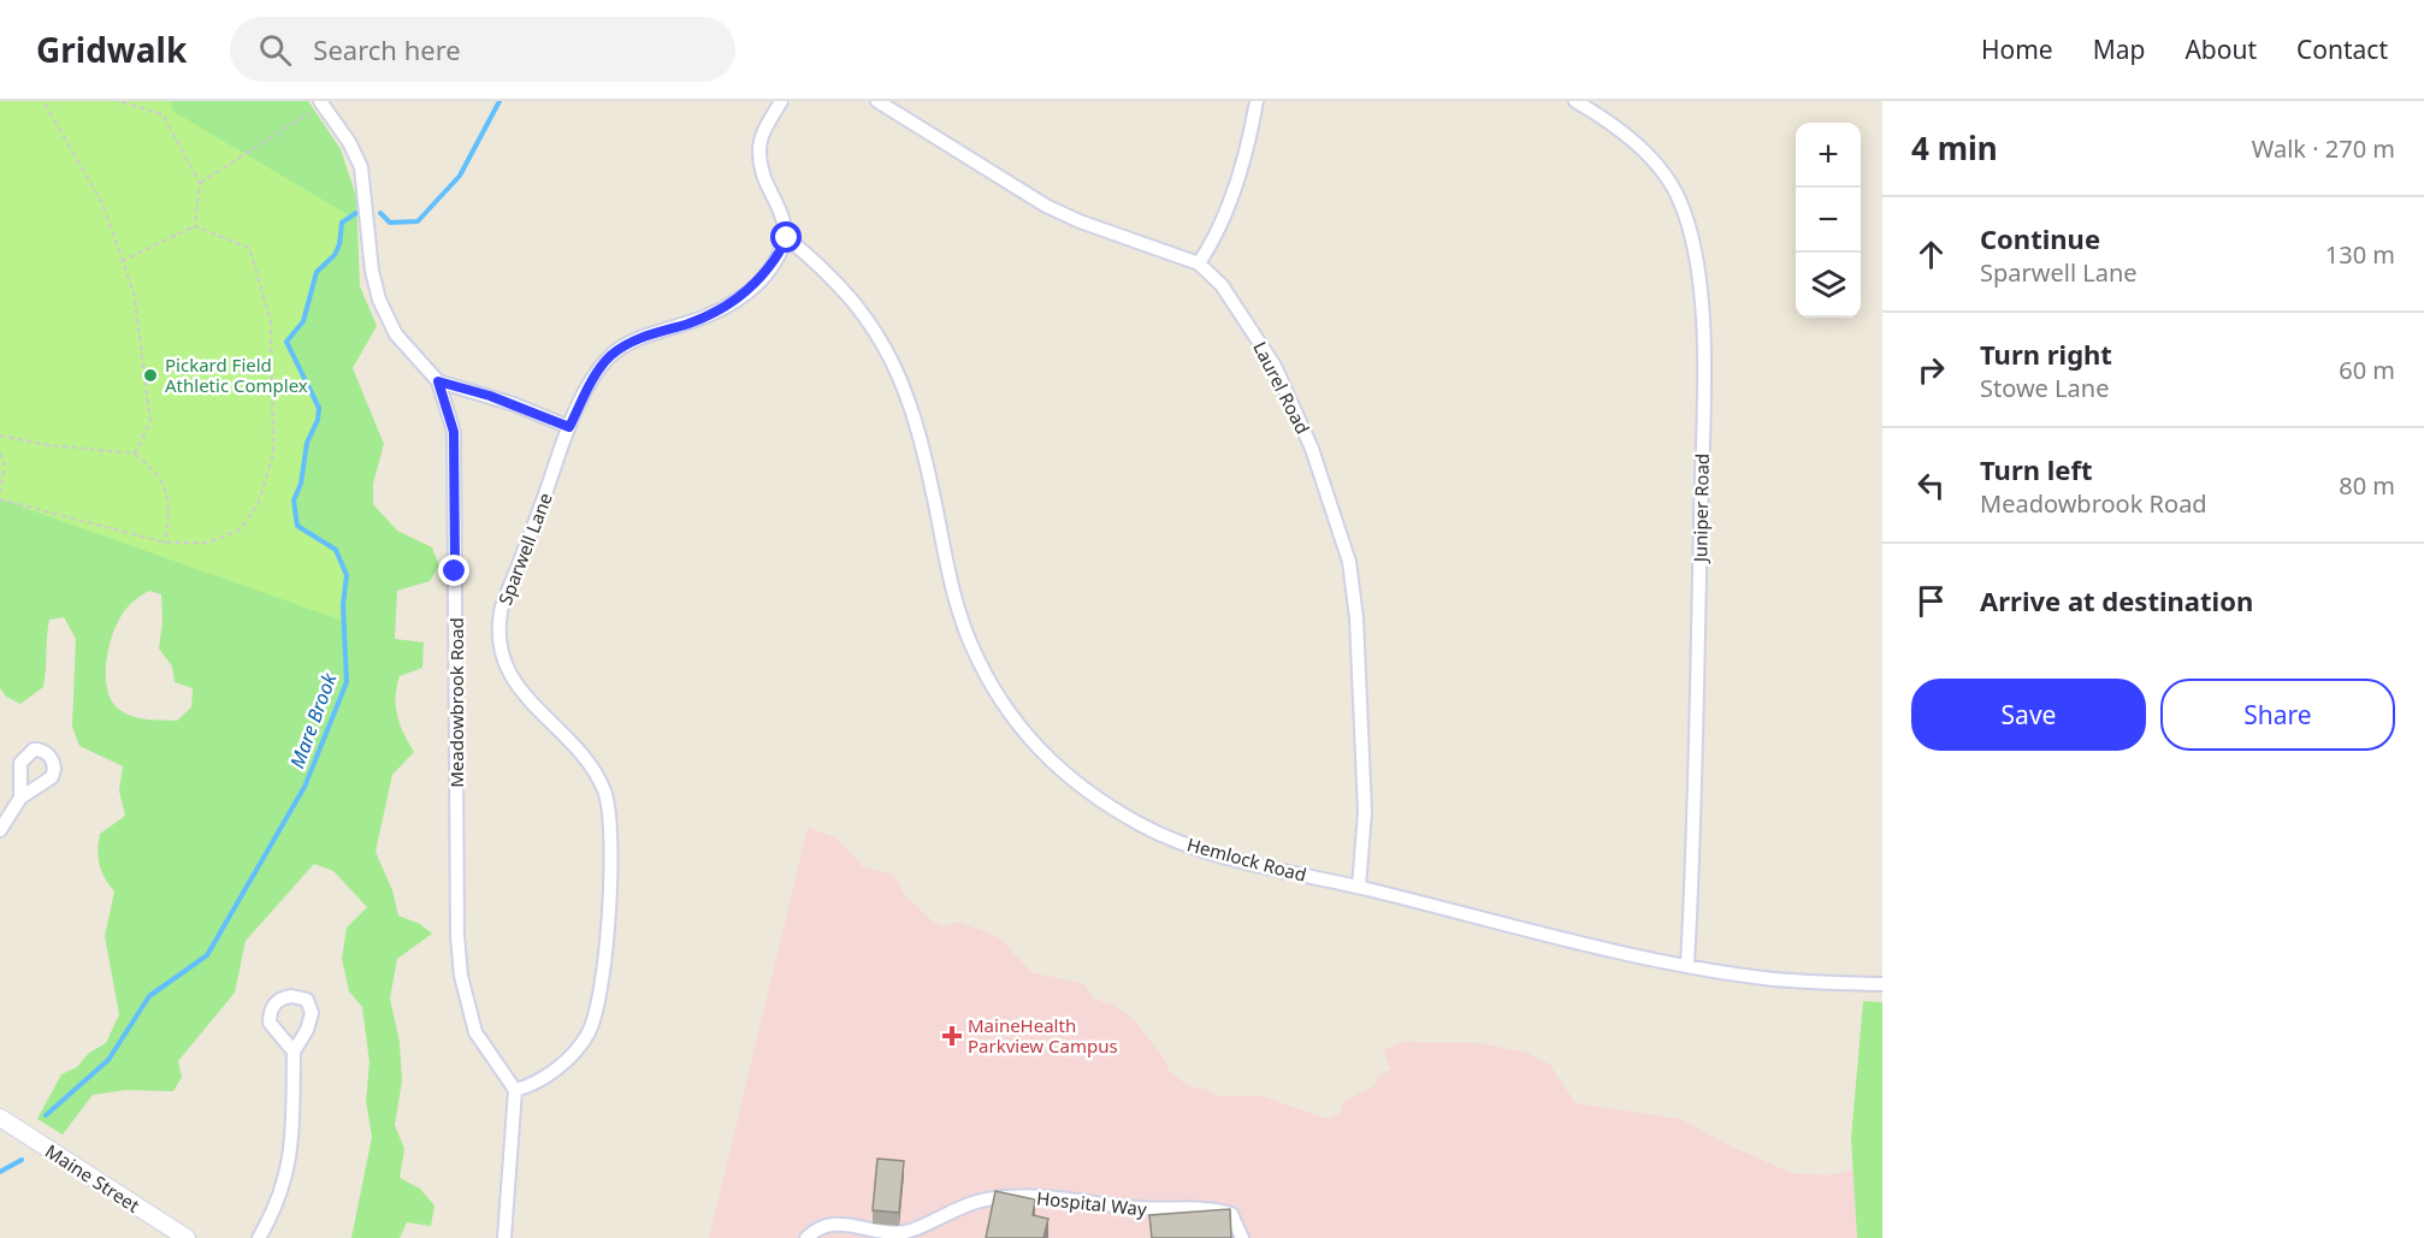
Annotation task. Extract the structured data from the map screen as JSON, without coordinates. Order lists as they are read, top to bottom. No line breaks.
{"streets":{"street":["Laurel Road","Juniper Road","Sparwell Lane","Meadowbrook Road","Hemlock Road","Maine Street","Hospital Way"]},"crossings":[["Laurel Road","Hemlock Road"],["Juniper Road","Hemlock Road"],["Sparwell Lane","Meadowbrook Road"],["Sparwell Lane","Hemlock Road"]],"water":["Mare Brook"],"places":{"other":["Pickard Field Athletic Complex"],"health":["MaineHealth Parkview Campus"]},"page":{"header":"Gridwalk","search":"Search here","nav":["Home","Map","About","Contact"],"heading":["4 min","Walk · 270 m"],"map_buttons":["+","−"],"list":[["Continue","Sparwell Lane","130 m"],["Turn right","Stowe Lane","60 m"],["Turn left","Meadowbrook Road","80 m"],"Arrive at destination"],"buttons":["Save","Share"]}}
